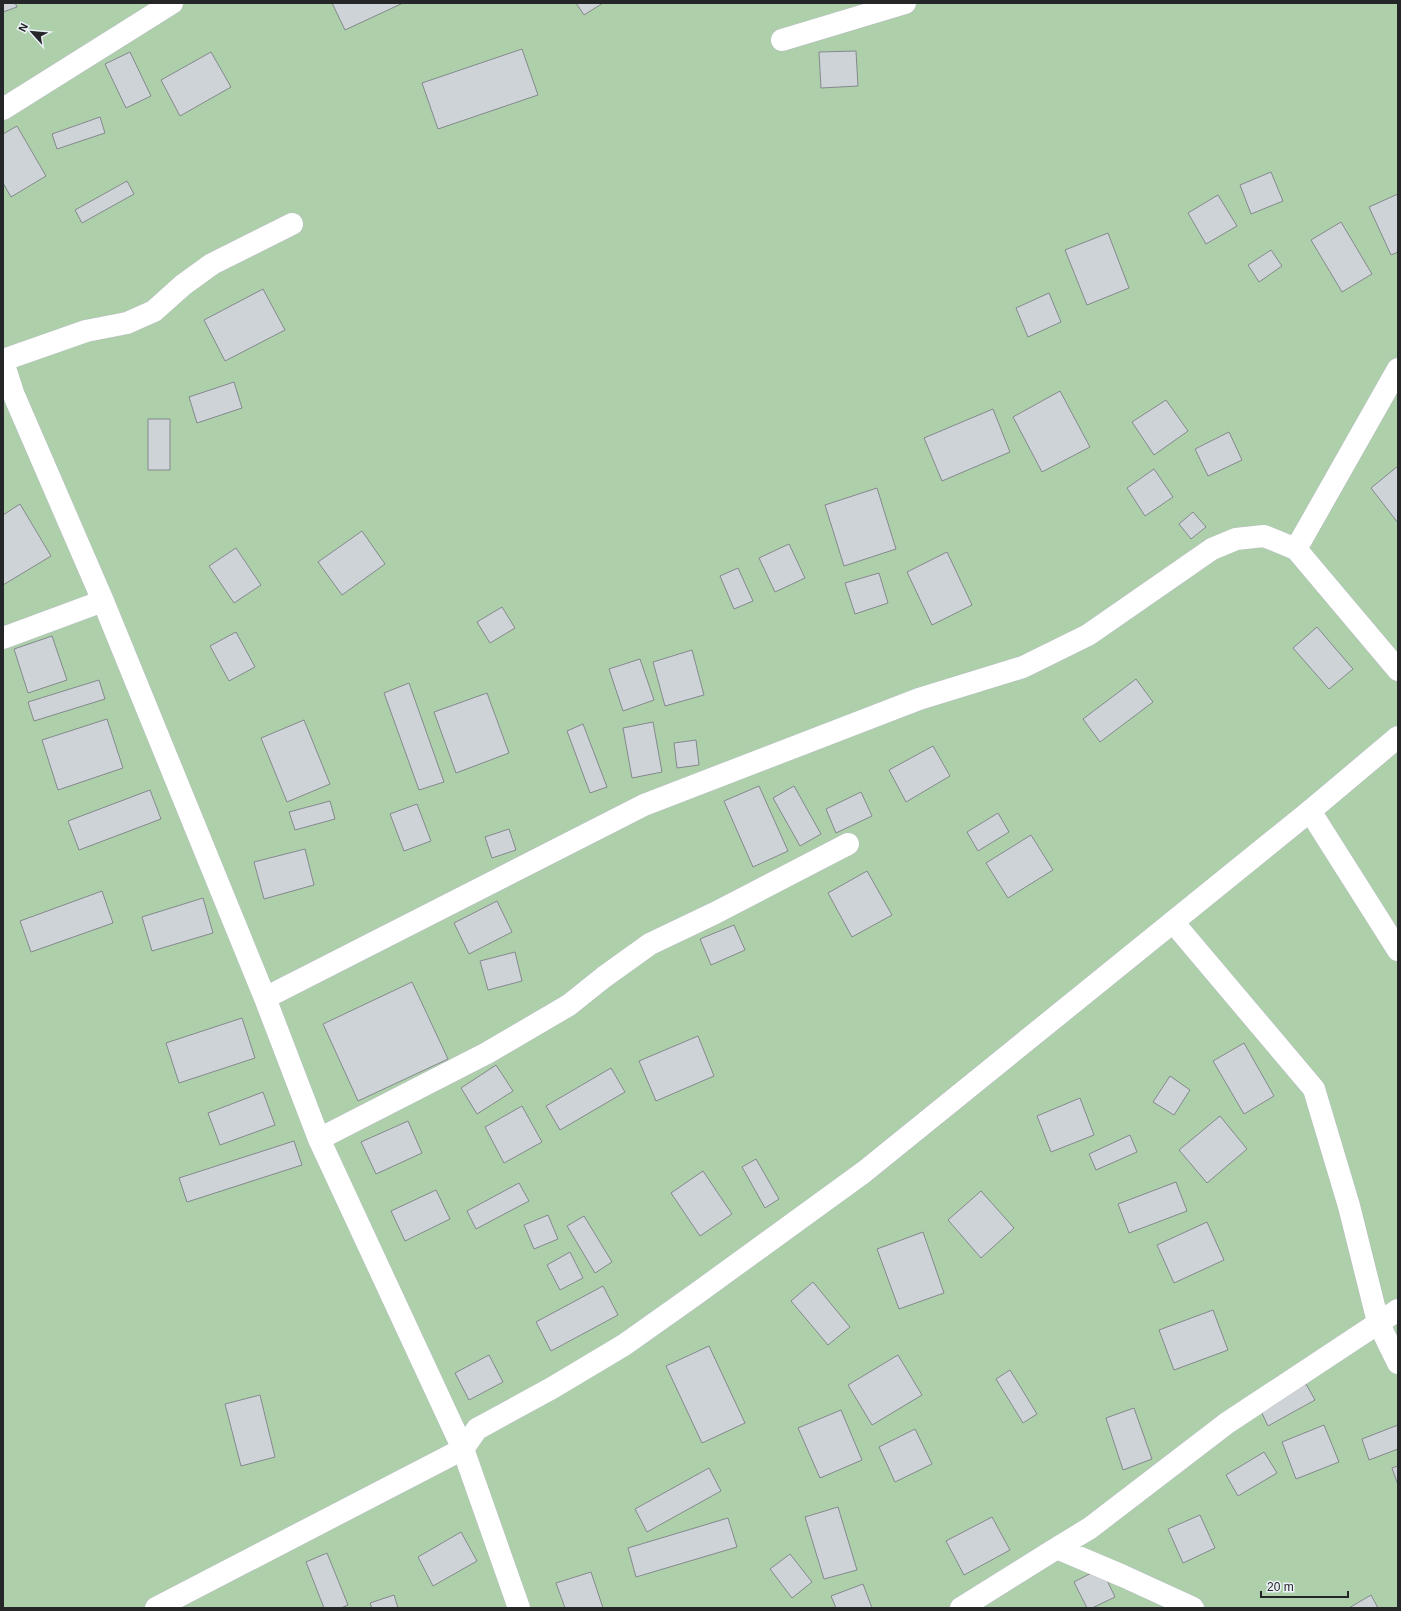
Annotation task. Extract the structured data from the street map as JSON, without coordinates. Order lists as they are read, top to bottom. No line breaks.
{"scale_bar":"20 m","north":"top left"}
